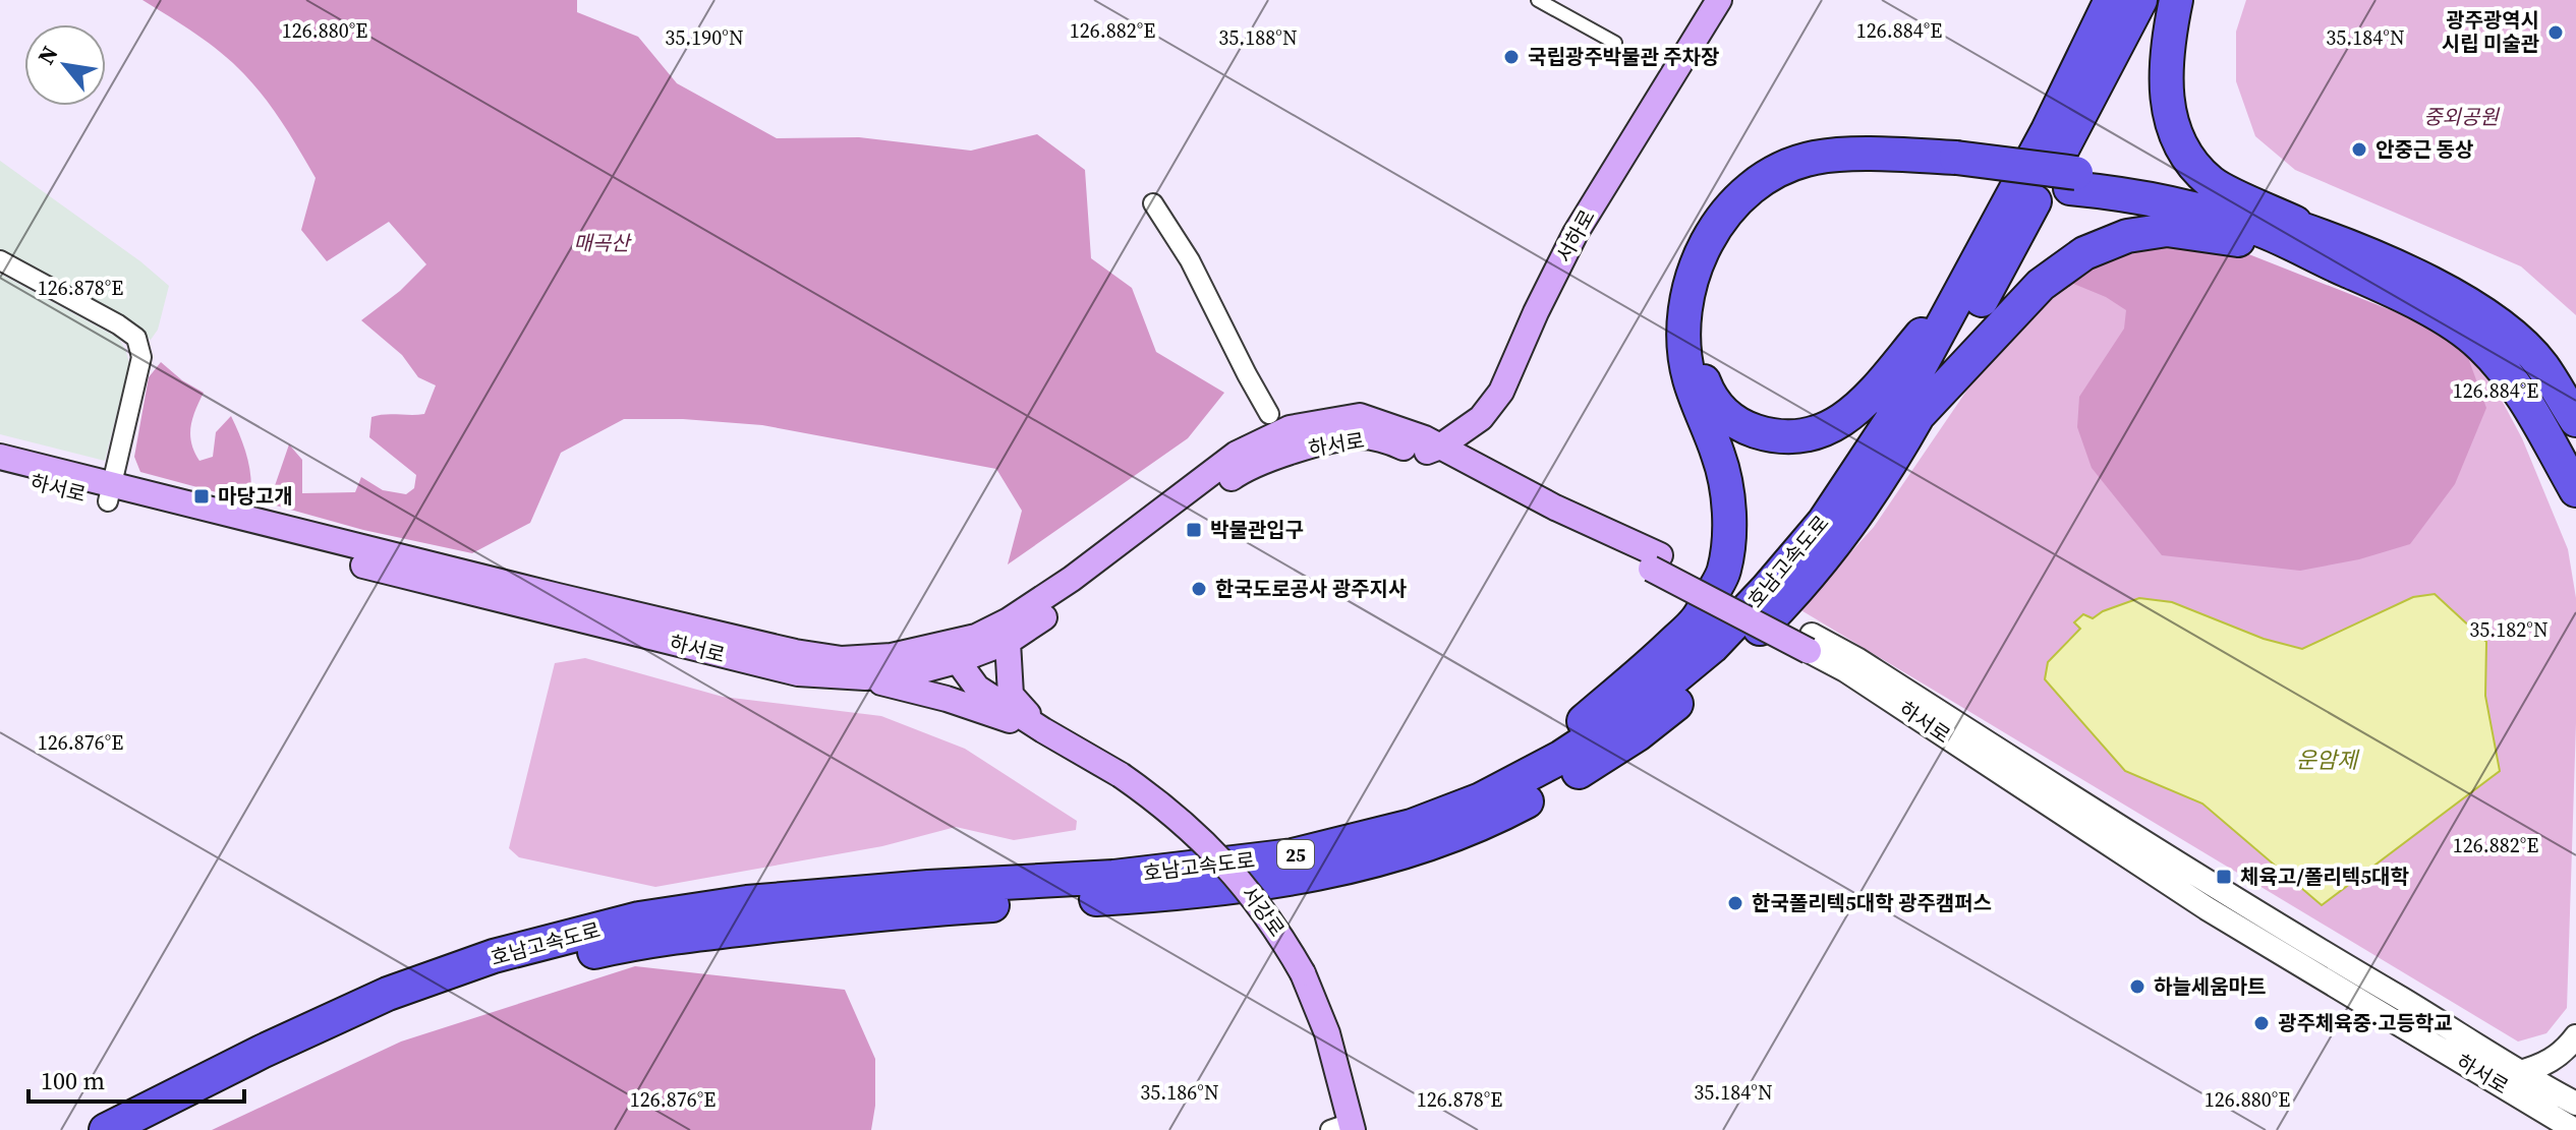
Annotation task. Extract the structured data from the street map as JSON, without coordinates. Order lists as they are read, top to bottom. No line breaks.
{"streets":{"highway":["호남고속도로","25"],"main road":["서하로","하서로","서강로"]},"crossings":[["서하로","하서로"],["하서로","서강로"]],"water":["운암제"],"parks":["중외공원","매곡산"],"places":{"other":["광주광역시 시립 미술관","국립광주박물관 주차장","안중근 동상","한국도로공사 광주지사","한국폴리텍5대학 광주캠퍼스","하늘세움마트","광주체육중·고등학교"],"transit":["마당고개","박물관입구","체육고/폴리텍5대학"]},"scale_bar":"100 m","north":"top left","coordinates":["126.880°E","126.882°E","126.884°E","35.190°N","35.188°N","35.184°N","126.878°E","35.182°N","126.876°E","35.186°N"]}
